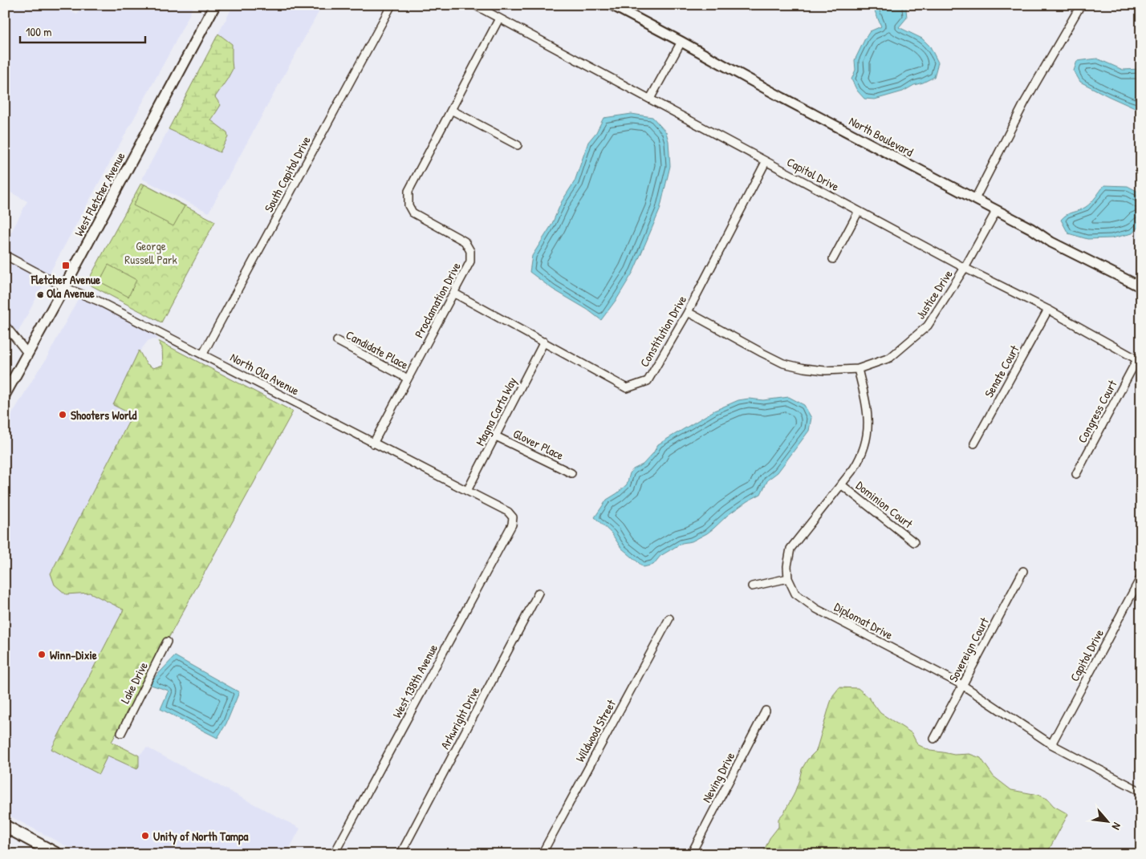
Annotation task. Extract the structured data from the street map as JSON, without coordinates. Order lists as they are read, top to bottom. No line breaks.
{"streets":{"main road":["West Fletcher Avenue"],"street":["North Boulevard","South Capitol Drive","Capitol Drive","Justice Drive","Proclamation Drive","Constitution Drive","Candidate Place","Senate Court","North Ola Avenue","Magna Carta Way","Congress Court","Glover Place","Dominion Court","Diplomat Drive","Sovereign Court","West 138th Avenue","Lake Drive","Arkwright Drive","Wildwood Street","Neving Drive"]},"crossings":[["North Boulevard","Justice Drive"],["South Capitol Drive","North Ola Avenue"],["Capitol Drive","Justice Drive"],["Capitol Drive","Proclamation Drive"],["Capitol Drive","Constitution Drive"],["Capitol Drive","Senate Court"],["Capitol Drive","Congress Court"],["Capitol Drive","Diplomat Drive"],["West Fletcher Avenue","North Ola Avenue"],["Justice Drive","Constitution Drive"],["Proclamation Drive","Constitution Drive"],["Proclamation Drive","Candidate Place"],["Proclamation Drive","North Ola Avenue"],["Constitution Drive","Magna Carta Way"],["North Ola Avenue","Magna Carta Way"],["North Ola Avenue","West 138th Avenue"],["Magna Carta Way","Glover Place"],["Diplomat Drive","Sovereign Court"]],"parks":["George Russell Park"],"places":{"transit":["Fletcher Avenue @ Ola Avenue"],"other":["Shooters World","Winn-Dixie","Unity of North Tampa"]},"scale_bar":"100 m","north":"bottom right"}
